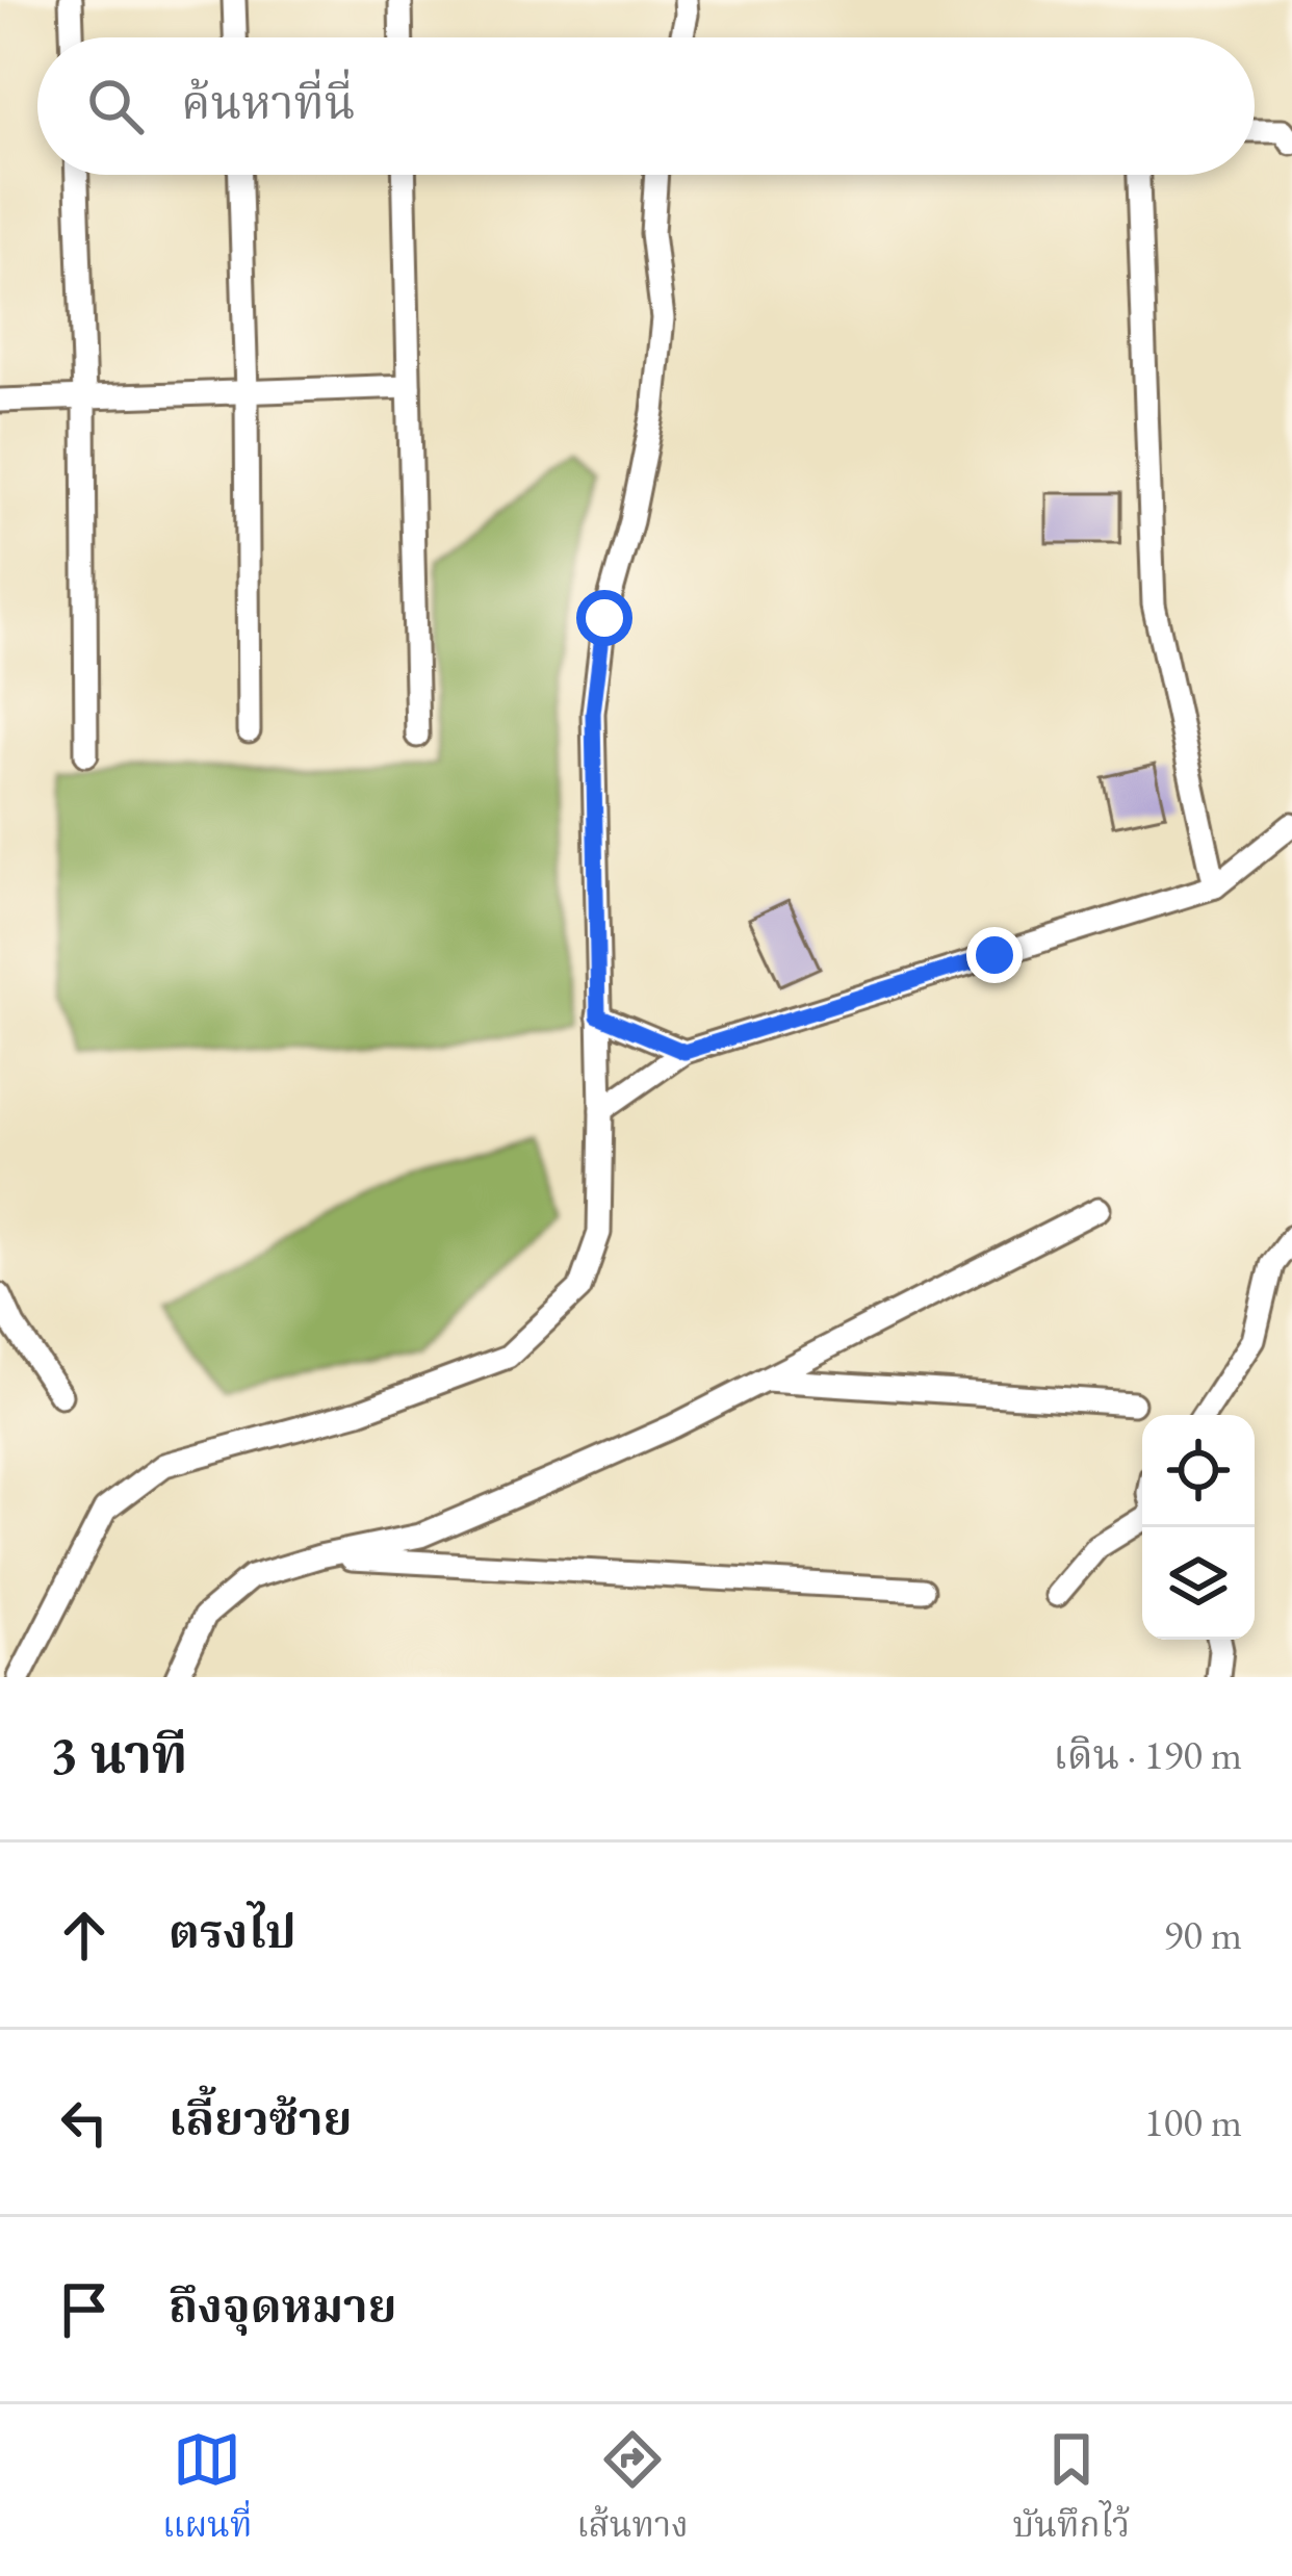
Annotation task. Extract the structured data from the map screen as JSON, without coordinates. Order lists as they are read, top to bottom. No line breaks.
{"page":{"search":"ค้นหาที่นี่","heading":["3 นาที","เดิน · 190 m"],"list":[["ตรงไป","90 m"],["เลี้ยวซ้าย","100 m"],"ถึงจุดหมาย"],"nav":["แผนที่","เส้นทาง","บันทึกไว้"]}}
